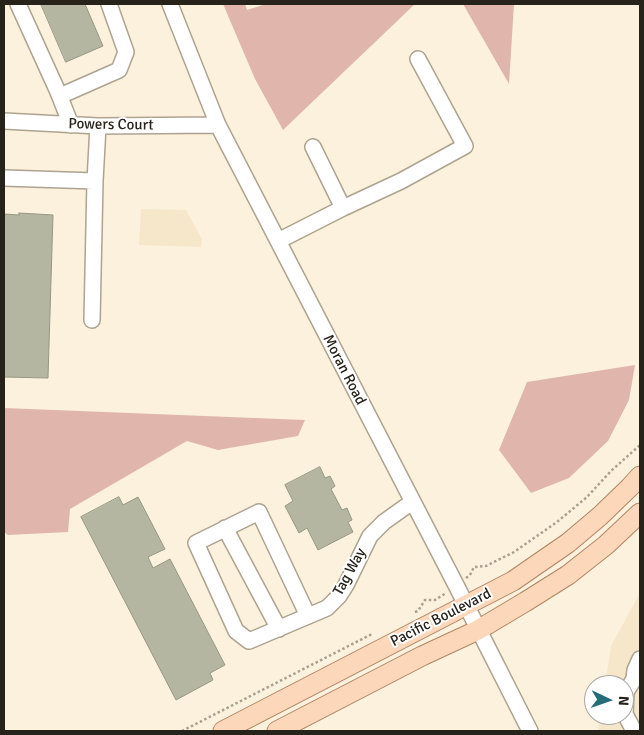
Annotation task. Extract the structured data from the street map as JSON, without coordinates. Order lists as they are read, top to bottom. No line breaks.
{"streets":{"main road":["Pacific Boulevard"],"street":["Powers Court","Moran Road","Tag Way"]},"crossings":[["Powers Court","Moran Road"],["Moran Road","Tag Way"],["Moran Road","Pacific Boulevard"]],"north":"right"}
